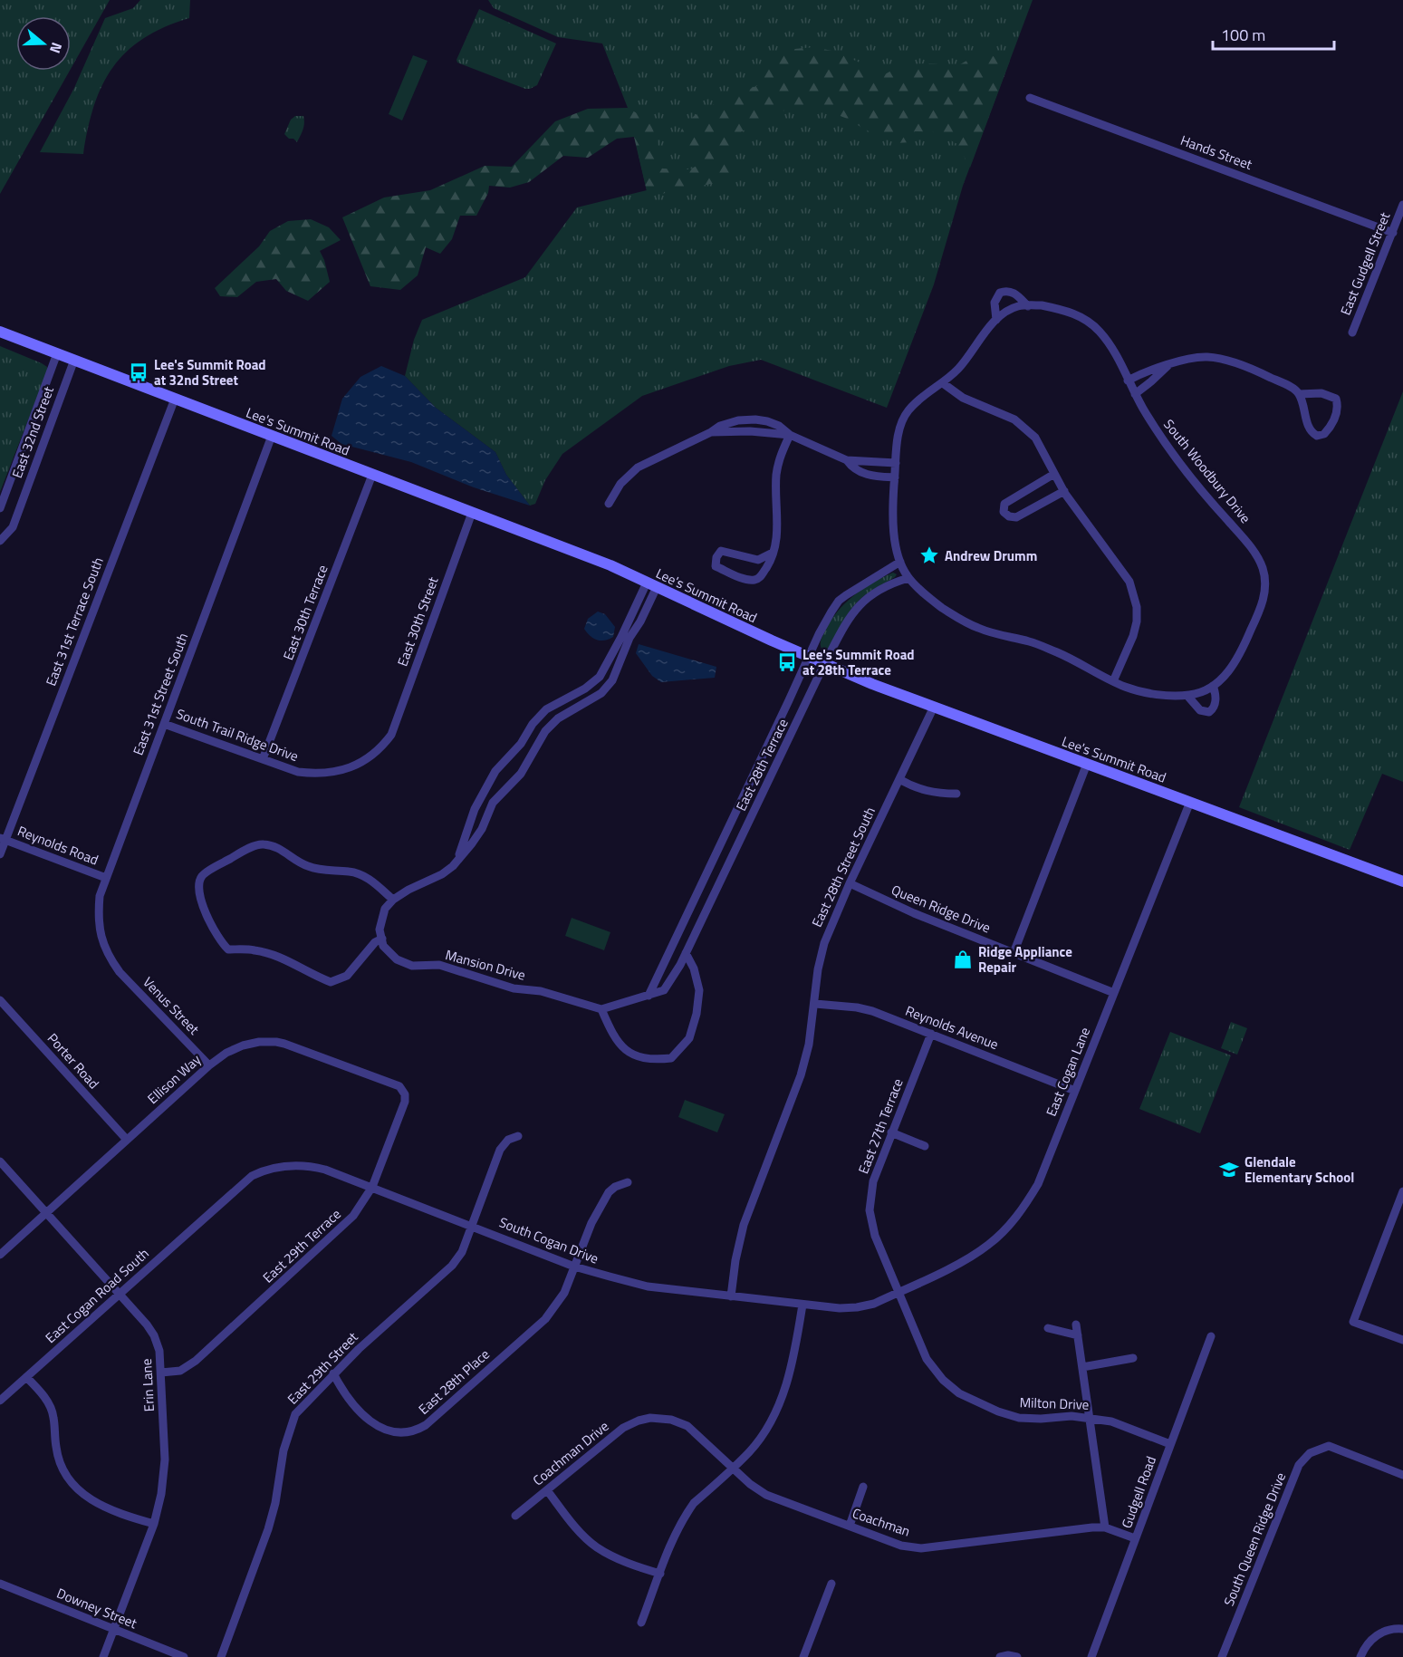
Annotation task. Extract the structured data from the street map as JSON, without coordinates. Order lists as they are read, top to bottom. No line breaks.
{"streets":{"main road":["Lee's Summit Road"],"street":["Hands Street","East Gudgell Street","East 32nd Street","South Woodbury Drive","East 30th Terrace","East 31st Terrace South","East 30th Street","East 31st Street South","South Trail Ridge Drive","East 28th Terrace","Reynolds Road","East 28th Street South","Queen Ridge Drive","Mansion Drive","Venus Street","Reynolds Avenue","Porter Road","East Cogan Lane","Ellison Way","East 27th Terrace","South Cogan Drive","East 29th Terrace","East Cogan Road South","East 29th Street","East 28th Place","Erin Lane","Milton Drive","Coachman Drive","Gudgell Road","Coachman","South Queen Ridge Drive","Downey Street"]},"crossings":[["Hands Street","East Gudgell Street"],["Lee's Summit Road","East 32nd Street"],["Lee's Summit Road","East 30th Terrace"],["Lee's Summit Road","East 31st Terrace South"],["Lee's Summit Road","East 30th Street"],["Lee's Summit Road","East 31st Street South"],["Lee's Summit Road","East 28th Terrace"],["Lee's Summit Road","East 28th Street South"],["Lee's Summit Road","East Cogan Lane"],["East 30th Terrace","South Trail Ridge Drive"],["East 31st Terrace South","Reynolds Road"],["East 30th Street","South Trail Ridge Drive"],["East 31st Street South","South Trail Ridge Drive"],["East 31st Street South","Reynolds Road"],["East 31st Street South","Venus Street"],["East 28th Terrace","Mansion Drive"],["East 28th Street South","Queen Ridge Drive"],["East 28th Street South","Reynolds Avenue"],["East 28th Street South","South Cogan Drive"],["Queen Ridge Drive","East Cogan Lane"],["Venus Street","Ellison Way"],["Reynolds Avenue","East Cogan Lane"],["Reynolds Avenue","East 27th Terrace"],["Porter Road","Ellison Way"],["East Cogan Lane","East 27th Terrace"],["East Cogan Lane","South Cogan Drive"],["East Cogan Lane","Milton Drive"],["Ellison Way","East 29th Terrace"],["Ellison Way","Erin Lane"],["East 27th Terrace","South Cogan Drive"],["East 27th Terrace","Milton Drive"],["South Cogan Drive","East 29th Terrace"],["South Cogan Drive","East Cogan Road South"],["South Cogan Drive","East 29th Street"],["South Cogan Drive","East 28th Place"],["South Cogan Drive","Milton Drive"],["East 29th Terrace","Erin Lane"],["East Cogan Road South","Erin Lane"],["East 29th Street","East 28th Place"],["Erin Lane","Downey Street"],["Milton Drive","Gudgell Road"],["Coachman Drive","Coachman"],["Gudgell Road","Coachman"]],"places":{"bus stop":["Lee's Summit Road at 32nd Street","Lee's Summit Road at 28th Terrace"],"place":["Andrew Drumm"],"shop":["Ridge Appliance Repair"],"school or university":["Glendale Elementary School"]},"scale_bar":"100 m","north":"right"}
